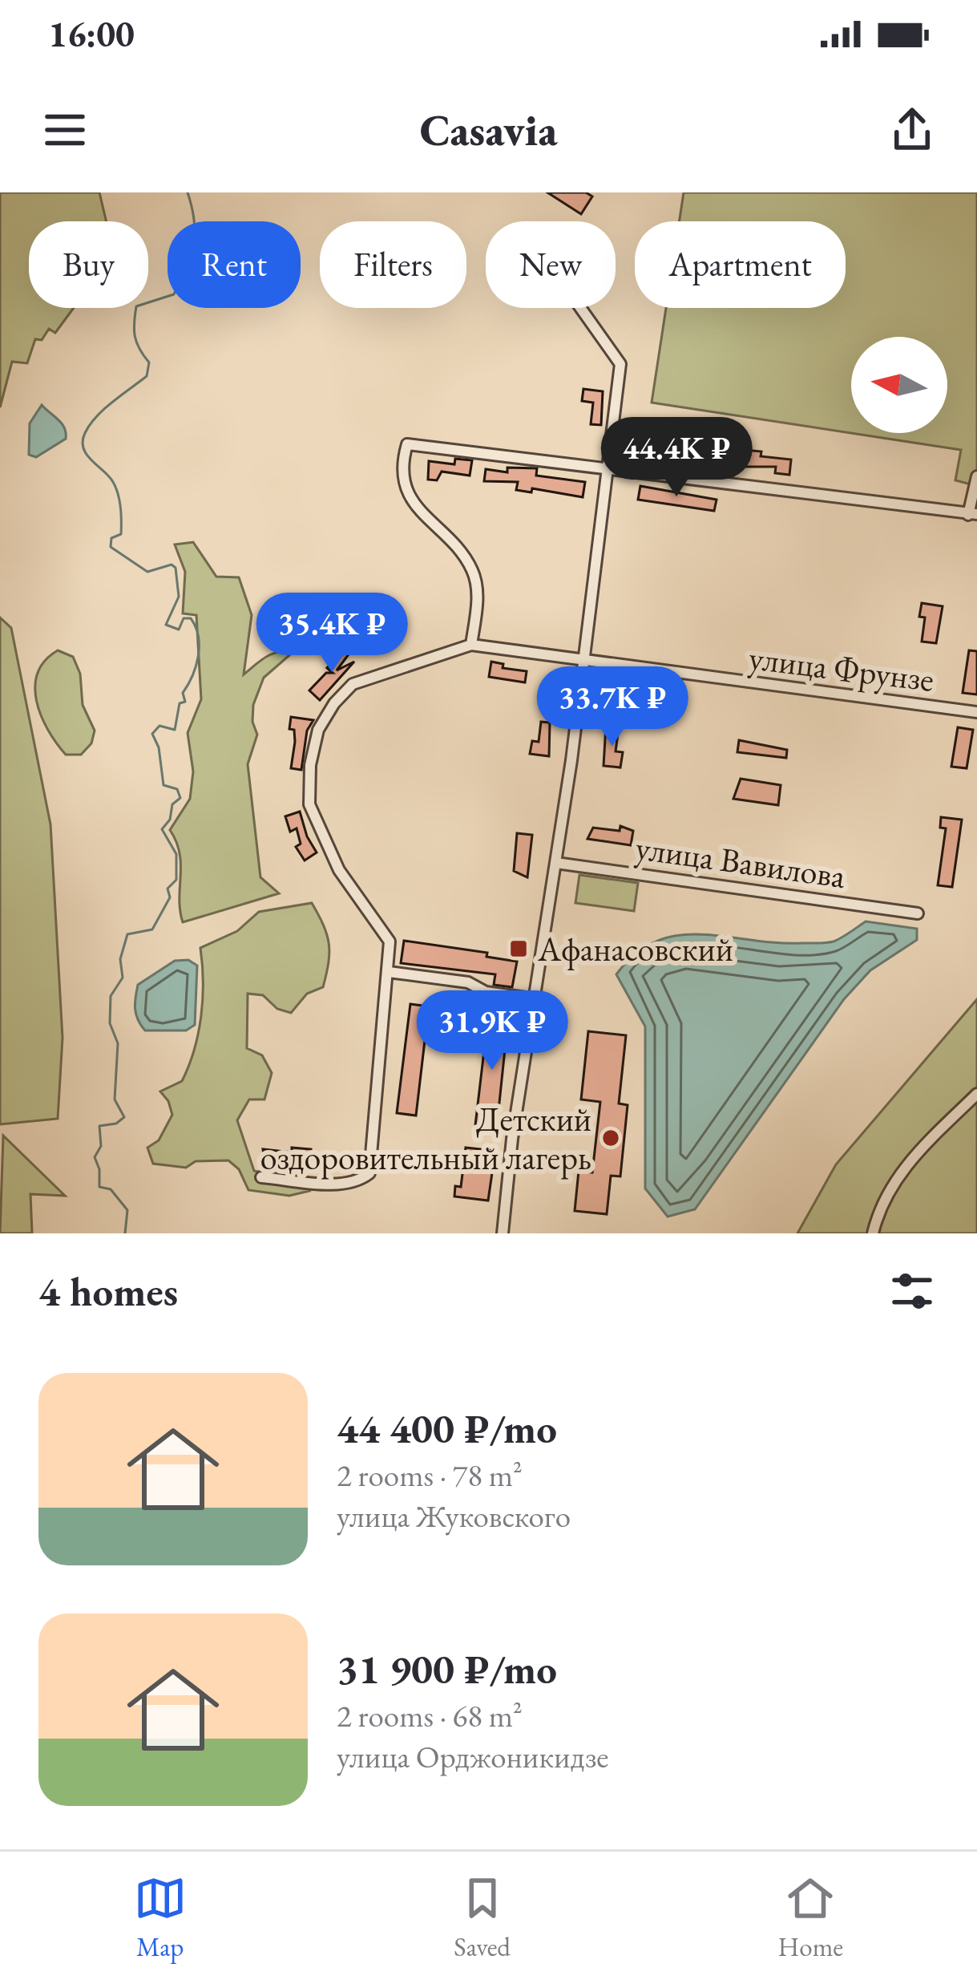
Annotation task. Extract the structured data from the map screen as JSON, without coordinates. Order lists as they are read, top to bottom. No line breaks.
{"streets":{"street":["улица Фрунзе","улица Вавилова"]},"places":{"transit":["Афанасовский"],"other":["Детский оздоровительный лагерь"]},"north":"left","page":{"status":"16:00","header":"Casavia","chip":["Buy","Rent","Filters","New","Apartment"],"price":["44.4K ₽","35.4K ₽","33.7K ₽","31.9K ₽"],"heading":"4 homes","list":[{"name":"44 400 ₽/mo","note":"2 rooms · 78 m² · улица Жуковского"},{"name":"31 900 ₽/mo","note":"2 rooms · 68 m² · улица Орджоникидзе"}],"tabs":["Map","Saved","Home"]}}
